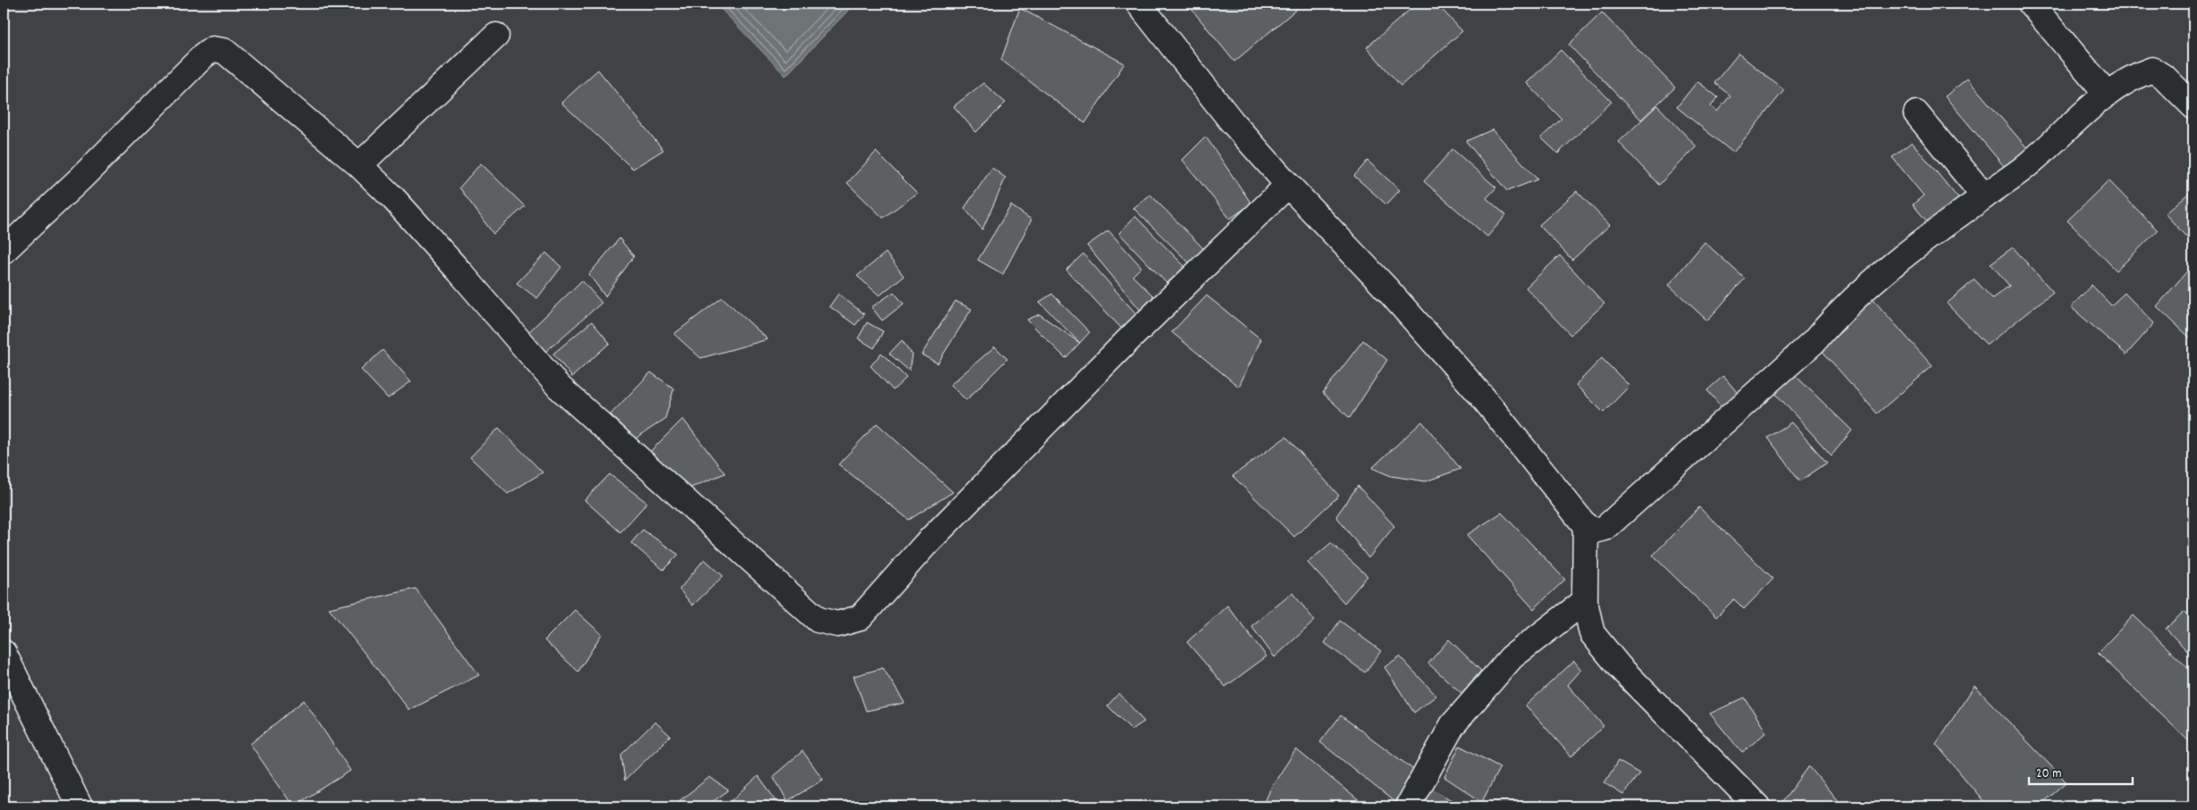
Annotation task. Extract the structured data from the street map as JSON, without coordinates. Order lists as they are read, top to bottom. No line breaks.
{"scale_bar":"20 m"}
